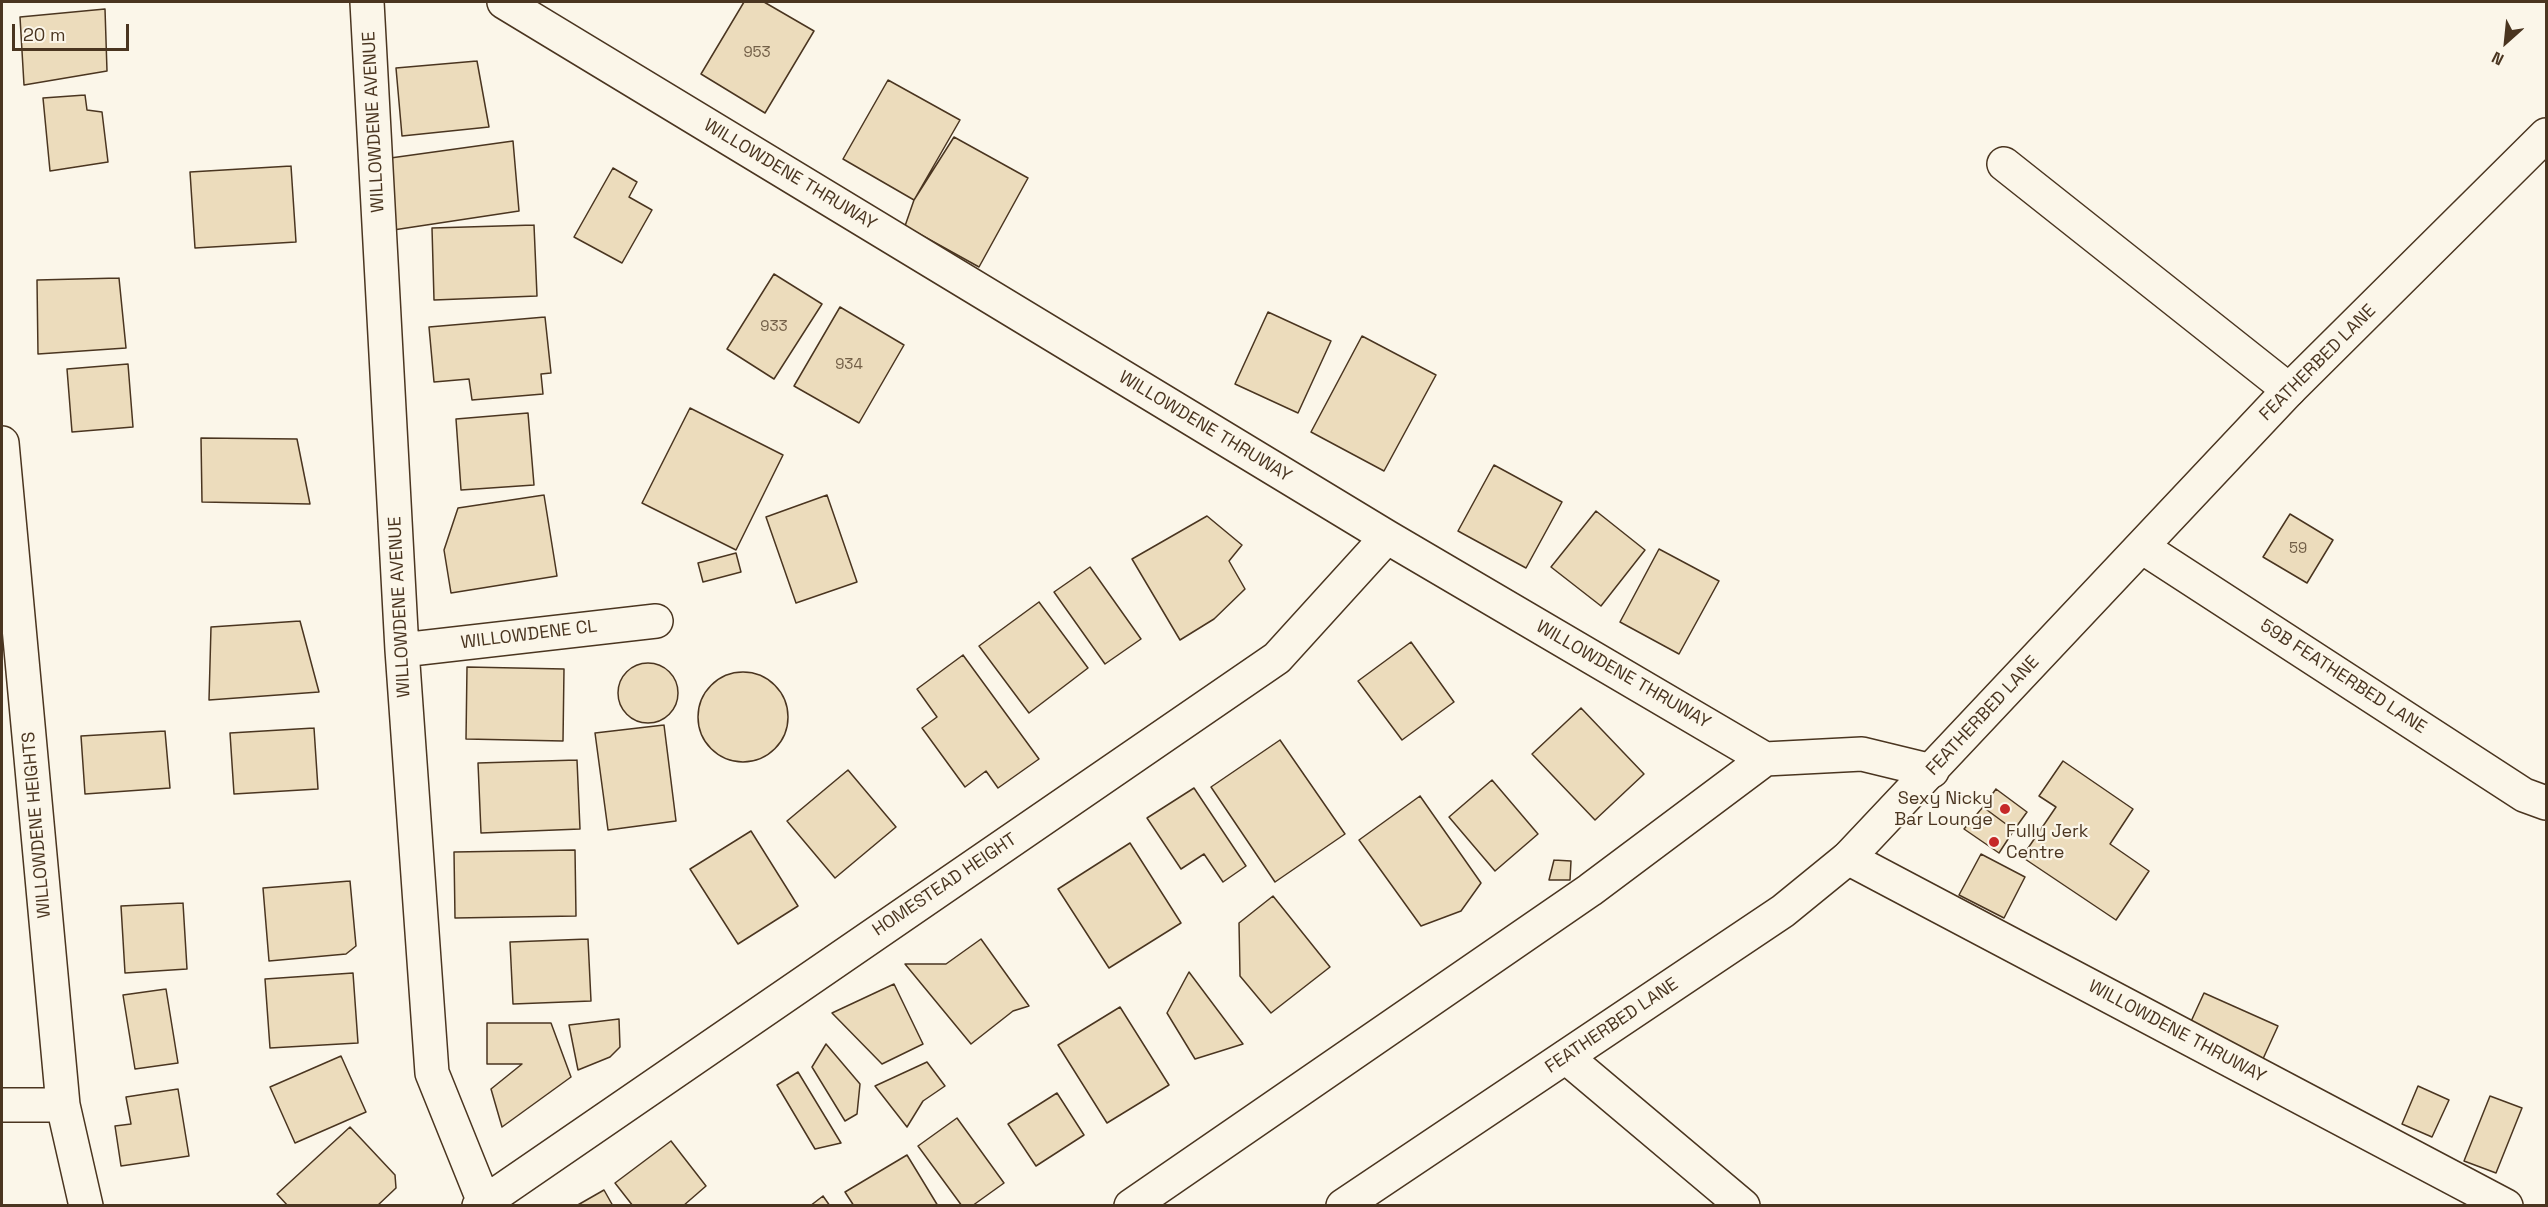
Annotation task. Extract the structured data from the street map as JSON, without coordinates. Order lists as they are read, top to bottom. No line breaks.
{"streets":{"street":["WILLOWDENE AVENUE","WILLOWDENE THRUWAY","FEATHERBED LANE","WILLOWDENE CL","59B FEATHERBED LANE","WILLOWDENE HEIGHTS","HOMESTEAD HEIGHT"]},"crossings":[["WILLOWDENE AVENUE","WILLOWDENE CL"],["WILLOWDENE AVENUE","HOMESTEAD HEIGHT"],["WILLOWDENE THRUWAY","FEATHERBED LANE"],["WILLOWDENE THRUWAY","HOMESTEAD HEIGHT"],["FEATHERBED LANE","59B FEATHERBED LANE"]],"places":["Sexy Nicky Bar Lounge","Fully Jerk Centre"],"house_numbers":["953","933","934","59"],"scale_bar":"20 m","north":"bottom left"}
